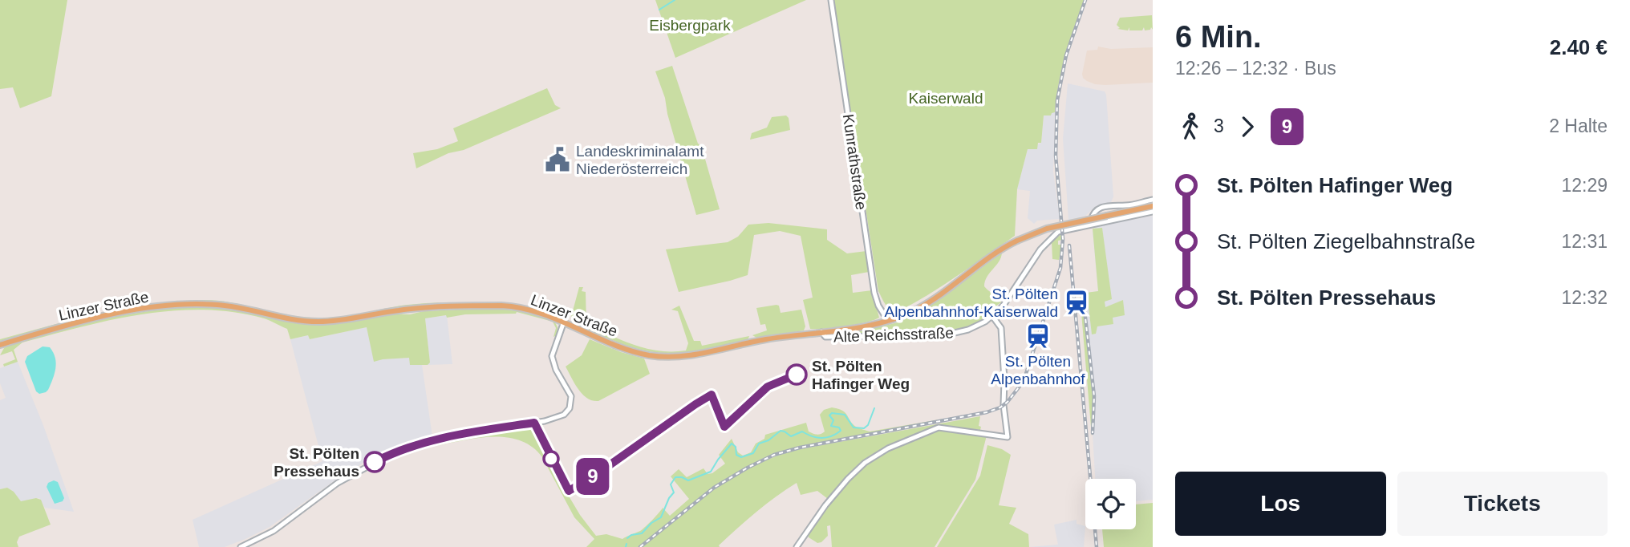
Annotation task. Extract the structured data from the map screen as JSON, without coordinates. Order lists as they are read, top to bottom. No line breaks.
{"streets":{"main road":["Linzer Straße"],"street":["Kunrathstraße","Alte Reichsstraße"]},"crossings":[["Kunrathstraße","Linzer Straße"],["Linzer Straße","Alte Reichsstraße"]],"parks":["Eisbergpark","Kaiserwald"],"places":{"public building":["Landeskriminalamt Niederösterreich"],"station":["St. Pölten Alpenbahnhof-Kaiserwald","St. Pölten Alpenbahnhof"],"other":["St. Pölten Hafinger Weg","St. Pölten Pressehaus"]},"lines":["bus line 9"],"page":{"on_map":"9","heading":["6 Min.","12:26 – 12:32 · Bus","2.40 €"],"legs":["3","9","2 Halte"],"list":[{"name":"St. Pölten Hafinger Weg","value":"12:29"},{"name":"St. Pölten Ziegelbahnstraße","value":"12:31"},{"name":"St. Pölten Pressehaus","value":"12:32"}],"buttons":["Los","Tickets"]}}
